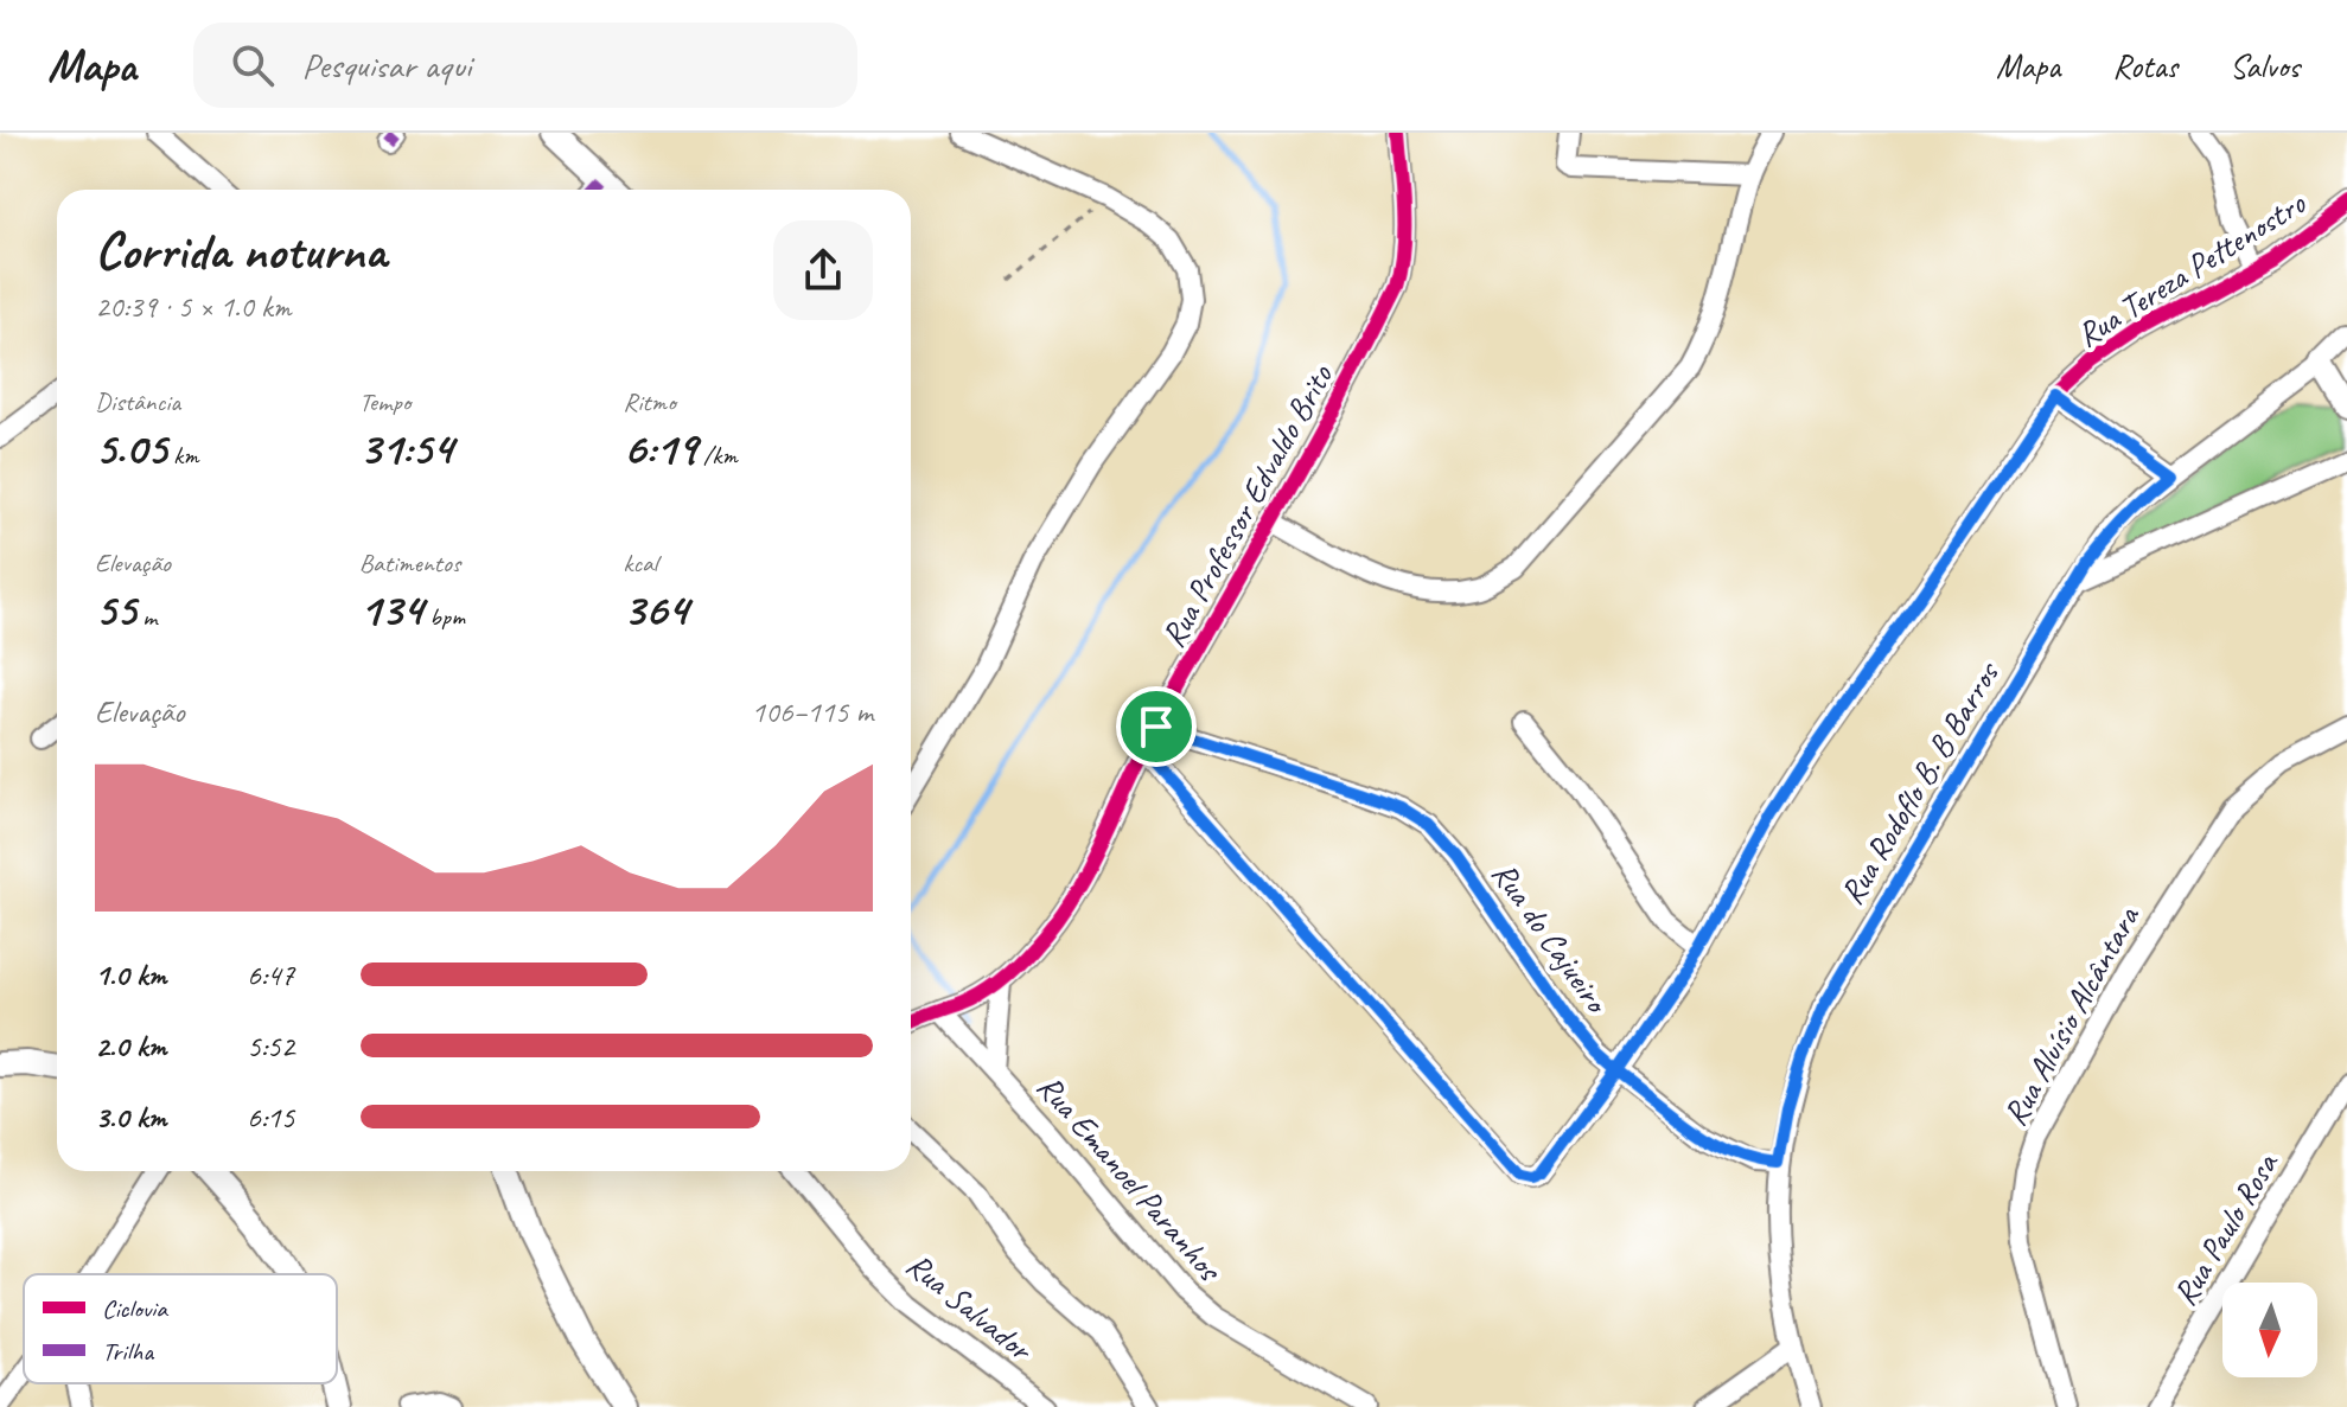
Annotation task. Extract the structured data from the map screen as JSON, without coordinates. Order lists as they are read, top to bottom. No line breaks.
{"streets":{"street":["Rua Tereza Pettenostro","Rua Professor Edvaldo Brito","Rua Rodoflo B. B Barros","Rua do Cajueiro","Rua Aluísio Alcântara","Rua Emanoel Paranhos","Rua Paulo Rosa","Rua Salvador"]},"crossings":[["Rua Tereza Pettenostro","Rua Professor Edvaldo Brito"],["Rua Tereza Pettenostro","Rua do Cajueiro"],["Rua Professor Edvaldo Brito","Rua do Cajueiro"],["Rua Professor Edvaldo Brito","Rua Emanoel Paranhos"],["Rua Rodoflo B. B Barros","Rua do Cajueiro"]],"legend":["Ciclovia","Trilha"],"north":"bottom","page":{"header":"Mapa","search":"Pesquisar aqui","nav":["Mapa","Rotas","Salvos"],"heading":["Corrida noturna","20:39 · 5 × 1.0 km"],"stats":[["Distância","5.05 km"],["Tempo","31:54"],["Ritmo","6:19 /km"],["Elevação","55 m"],["Batimentos","134 bpm"],["kcal","364"]],"chart":["Elevação","106–115 m"],"list":[{"name":"1.0 km","note":"6:47"},{"name":"2.0 km","note":"5:52"},{"name":"3.0 km","note":"6:15"}]}}
